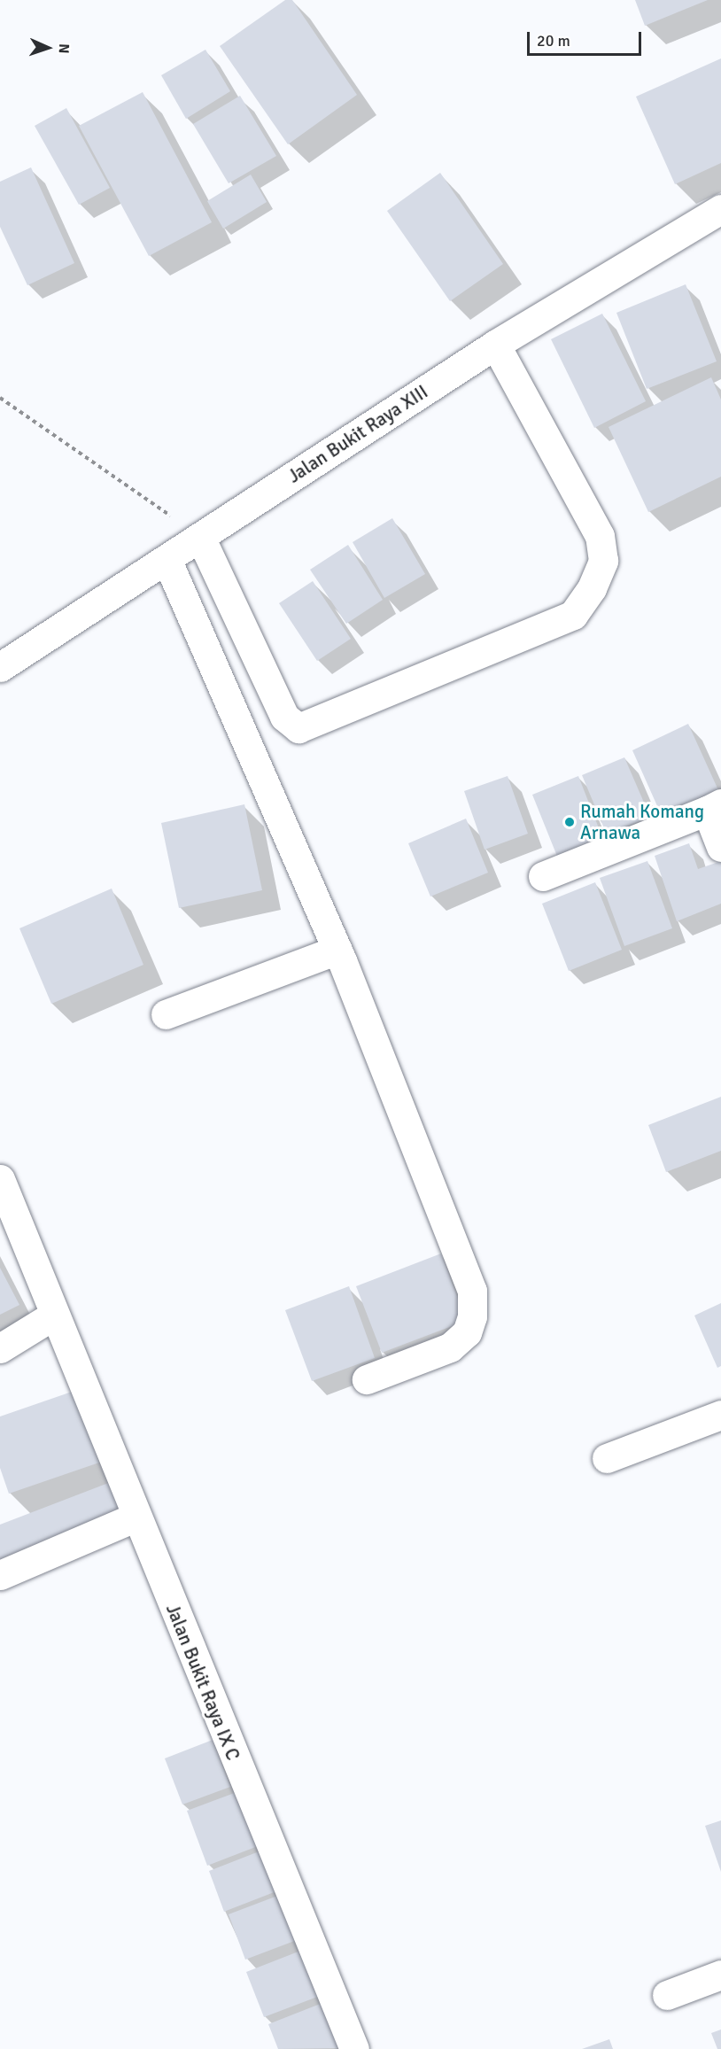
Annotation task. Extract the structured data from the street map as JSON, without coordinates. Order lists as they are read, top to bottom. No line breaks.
{"streets":{"street":["Jalan Bukit Raya XIII","Jalan Bukit Raya IX C"]},"places":["Rumah Komang Arnawa"],"scale_bar":"20 m","north":"right"}
